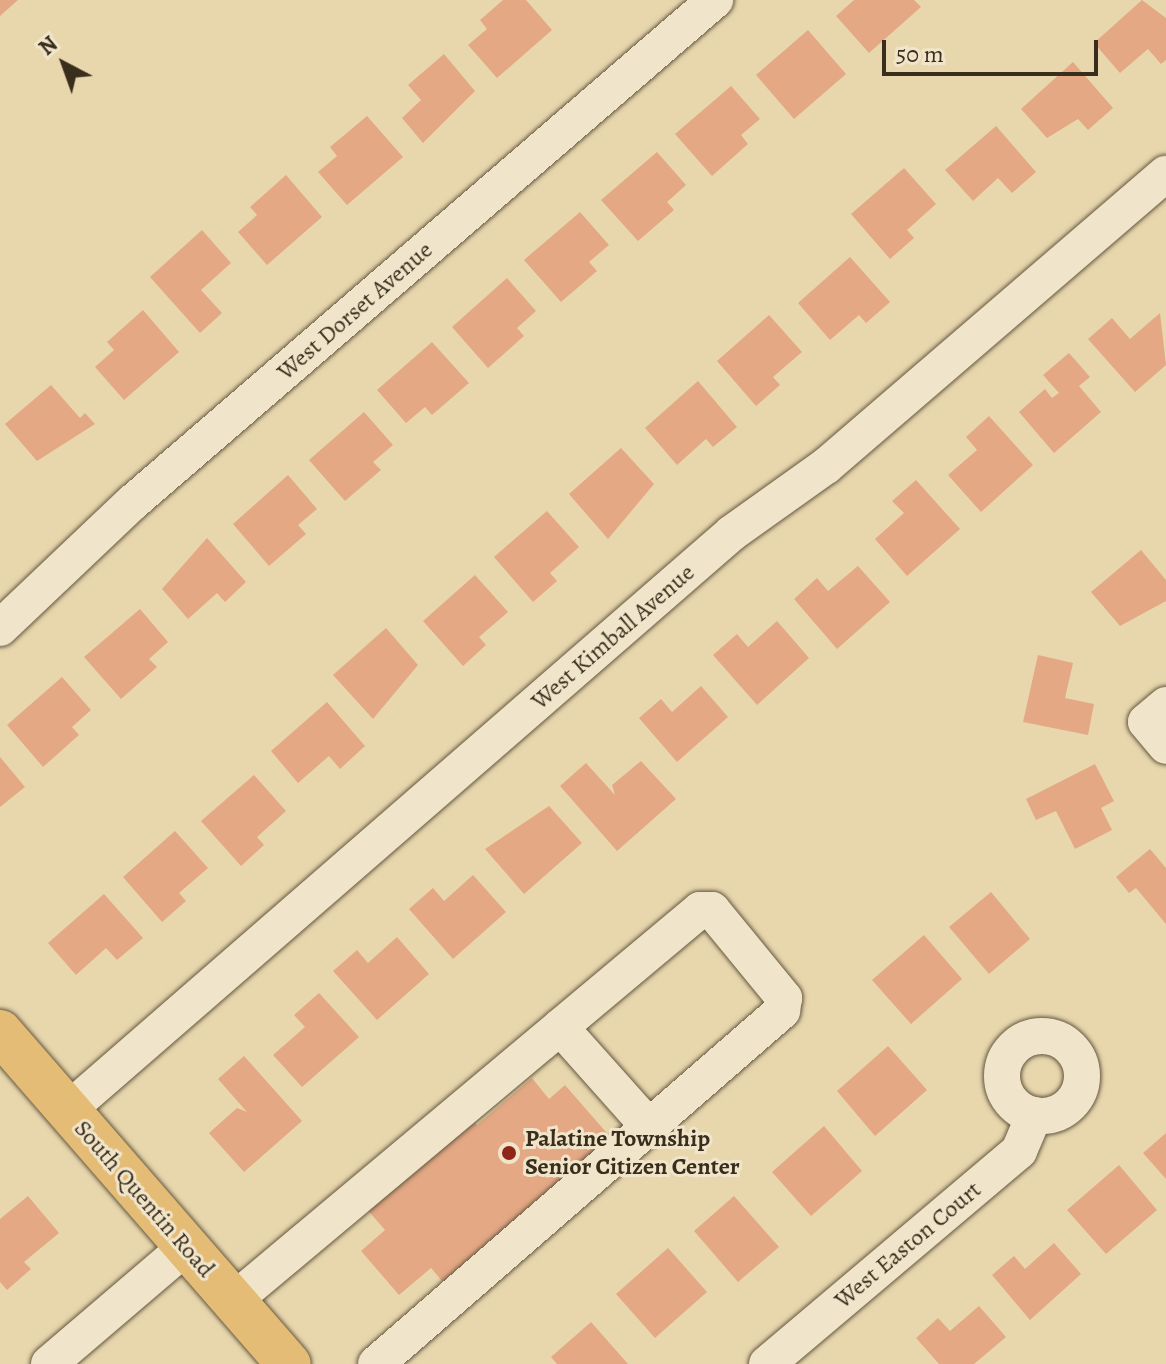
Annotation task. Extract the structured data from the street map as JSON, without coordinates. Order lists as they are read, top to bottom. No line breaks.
{"streets":{"main road":["South Quentin Road"],"street":["West Dorset Avenue","West Kimball Avenue","West Easton Court"]},"crossings":[["West Kimball Avenue","South Quentin Road"]],"places":["Palatine Township Senior Citizen Center"],"scale_bar":"50 m","north":"top left"}
